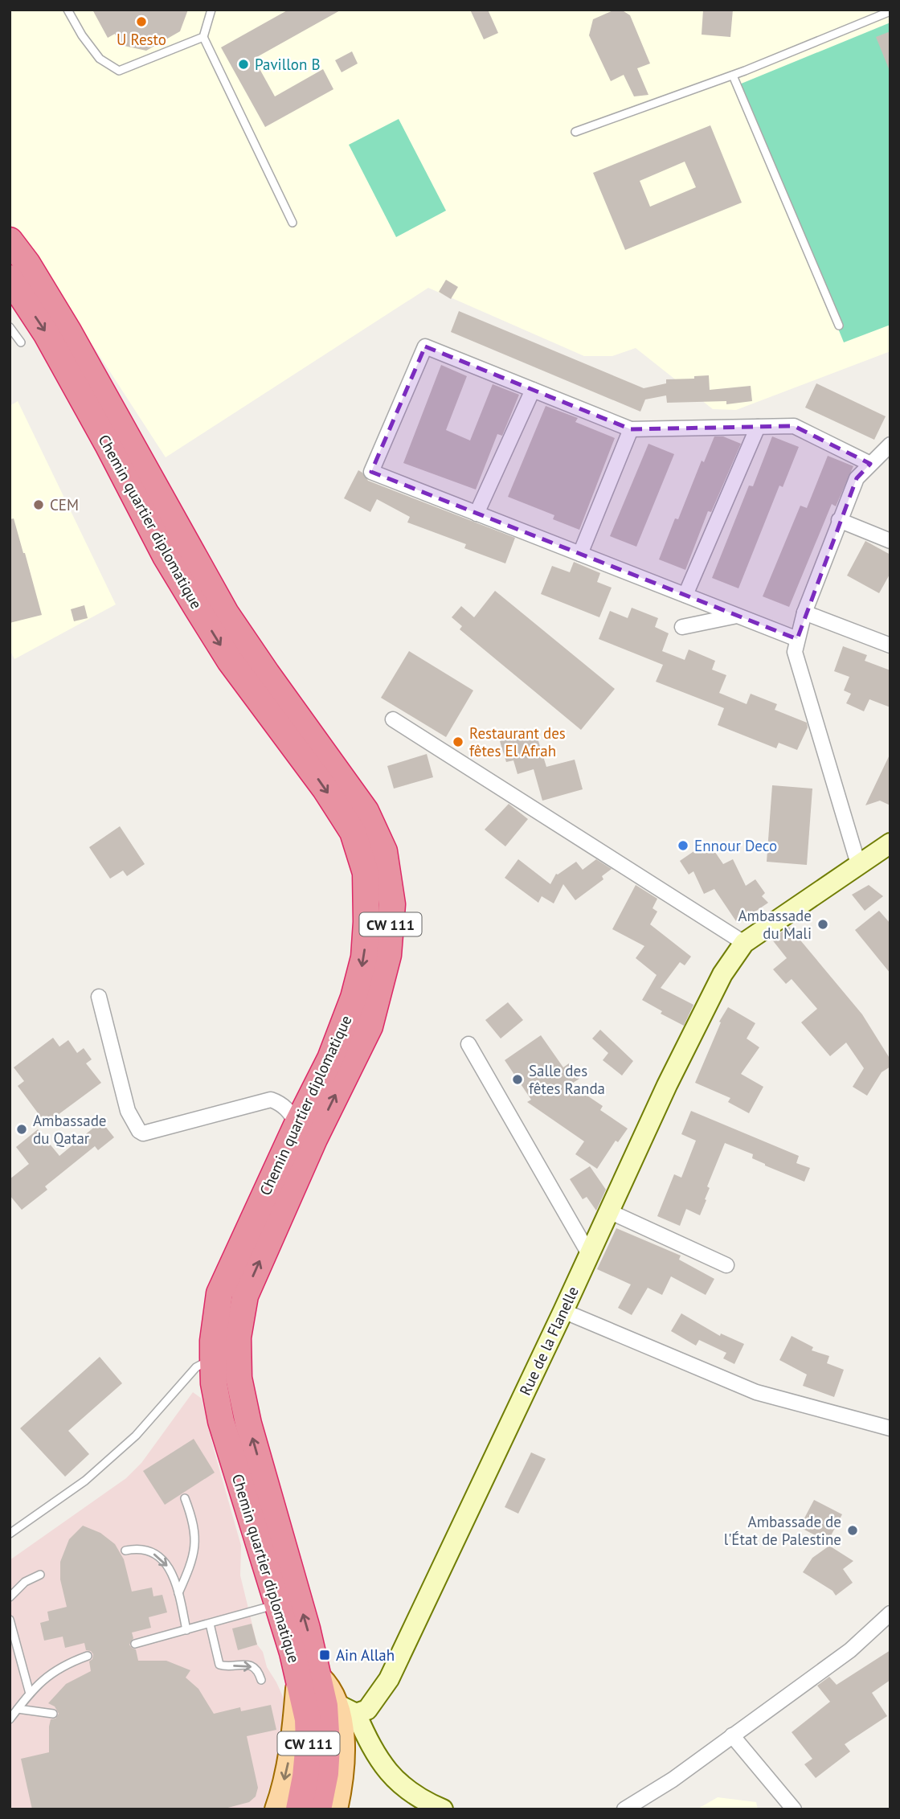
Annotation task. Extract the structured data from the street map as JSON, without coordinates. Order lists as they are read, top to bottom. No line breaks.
{"streets":{"highway":["Chemin quartier diplomatique","CW 111"],"street":["Rue de la Flanelle"]},"crossings":[["Chemin quartier diplomatique","CW 111"]],"places":{"other":["U Resto","Pavillon B","CEM","Restaurant des fêtes El Afrah","Ennour Deco","Ambassade du Mali","Salle des fêtes Randa","Ambassade du Qatar","Ambassade de l'État de Palestine"],"transit":["Ain Allah"]}}
